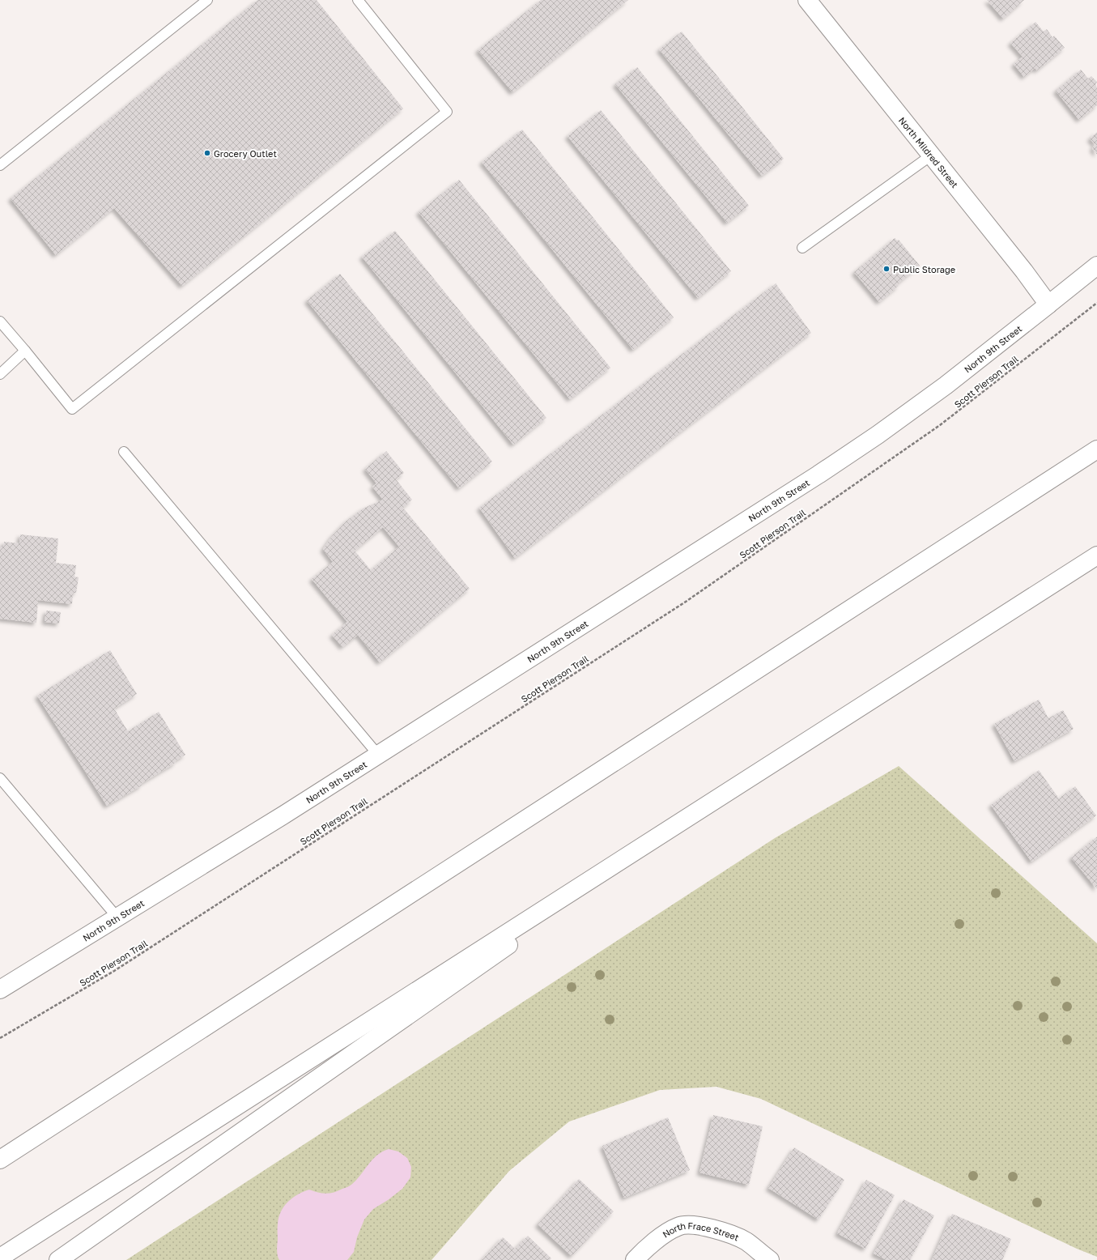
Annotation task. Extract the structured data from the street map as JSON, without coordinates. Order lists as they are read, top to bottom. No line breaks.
{"streets":{"main road":["North Mildred Street","North 9th Street","North Frace Street"],"path":["Scott Pierson Trail"]},"crossings":[["North Mildred Street","North 9th Street"]],"places":["Grocery Outlet","Public Storage"]}
